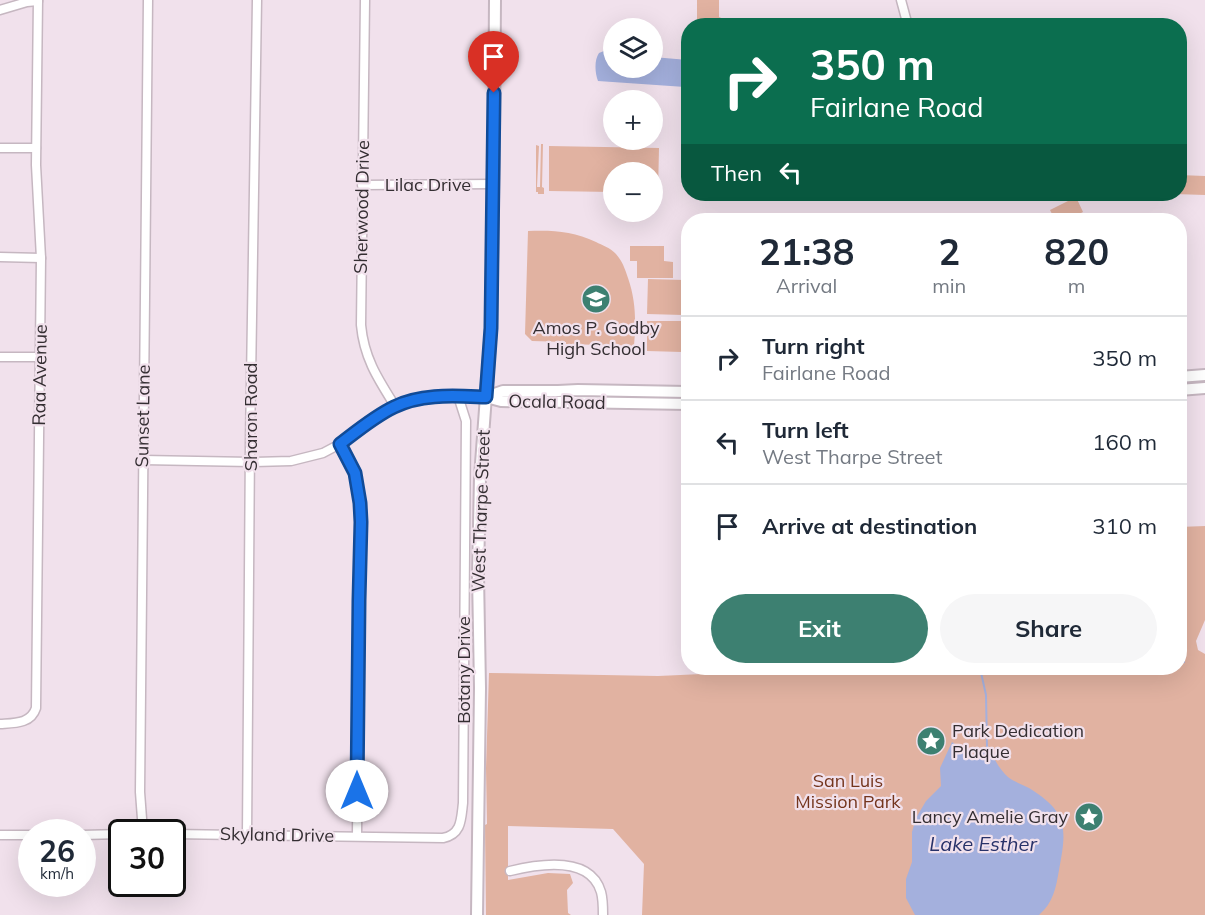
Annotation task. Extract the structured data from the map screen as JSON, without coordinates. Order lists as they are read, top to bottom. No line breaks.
{"streets":{"main road":["Ocala Road","West Tharpe Street"],"street":["Lilac Drive","Sherwood Drive","Raa Avenue","Sunset Lane","Sharon Road","Botany Drive","Skyland Drive"]},"crossings":[["Lilac Drive","Sherwood Drive"],["Lilac Drive","West Tharpe Street"],["Ocala Road","West Tharpe Street"],["Sharon Road","Skyland Drive"],["Botany Drive","Skyland Drive"]],"water":["Lake Esther"],"parks":["San Luis Mission Park"],"places":{"school or university":["Amos P. Godby High School"],"place":["Park Dedication Plaque","Lancy Amelie Gray"]},"page":{"map_buttons":["+","−"],"turn":["350 m","Fairlane Road"],"then":"Then","eta":["21:38","Arrival","2","min","820","m"],"list":[{"name":"Turn right","note":"Fairlane Road","value":"350 m"},{"name":"Turn left","note":"West Tharpe Street","value":"160 m"},{"name":"Arrive at destination","value":"310 m"}],"buttons":["Exit","Share"],"speed":"26 km/h","limit":"30"}}
